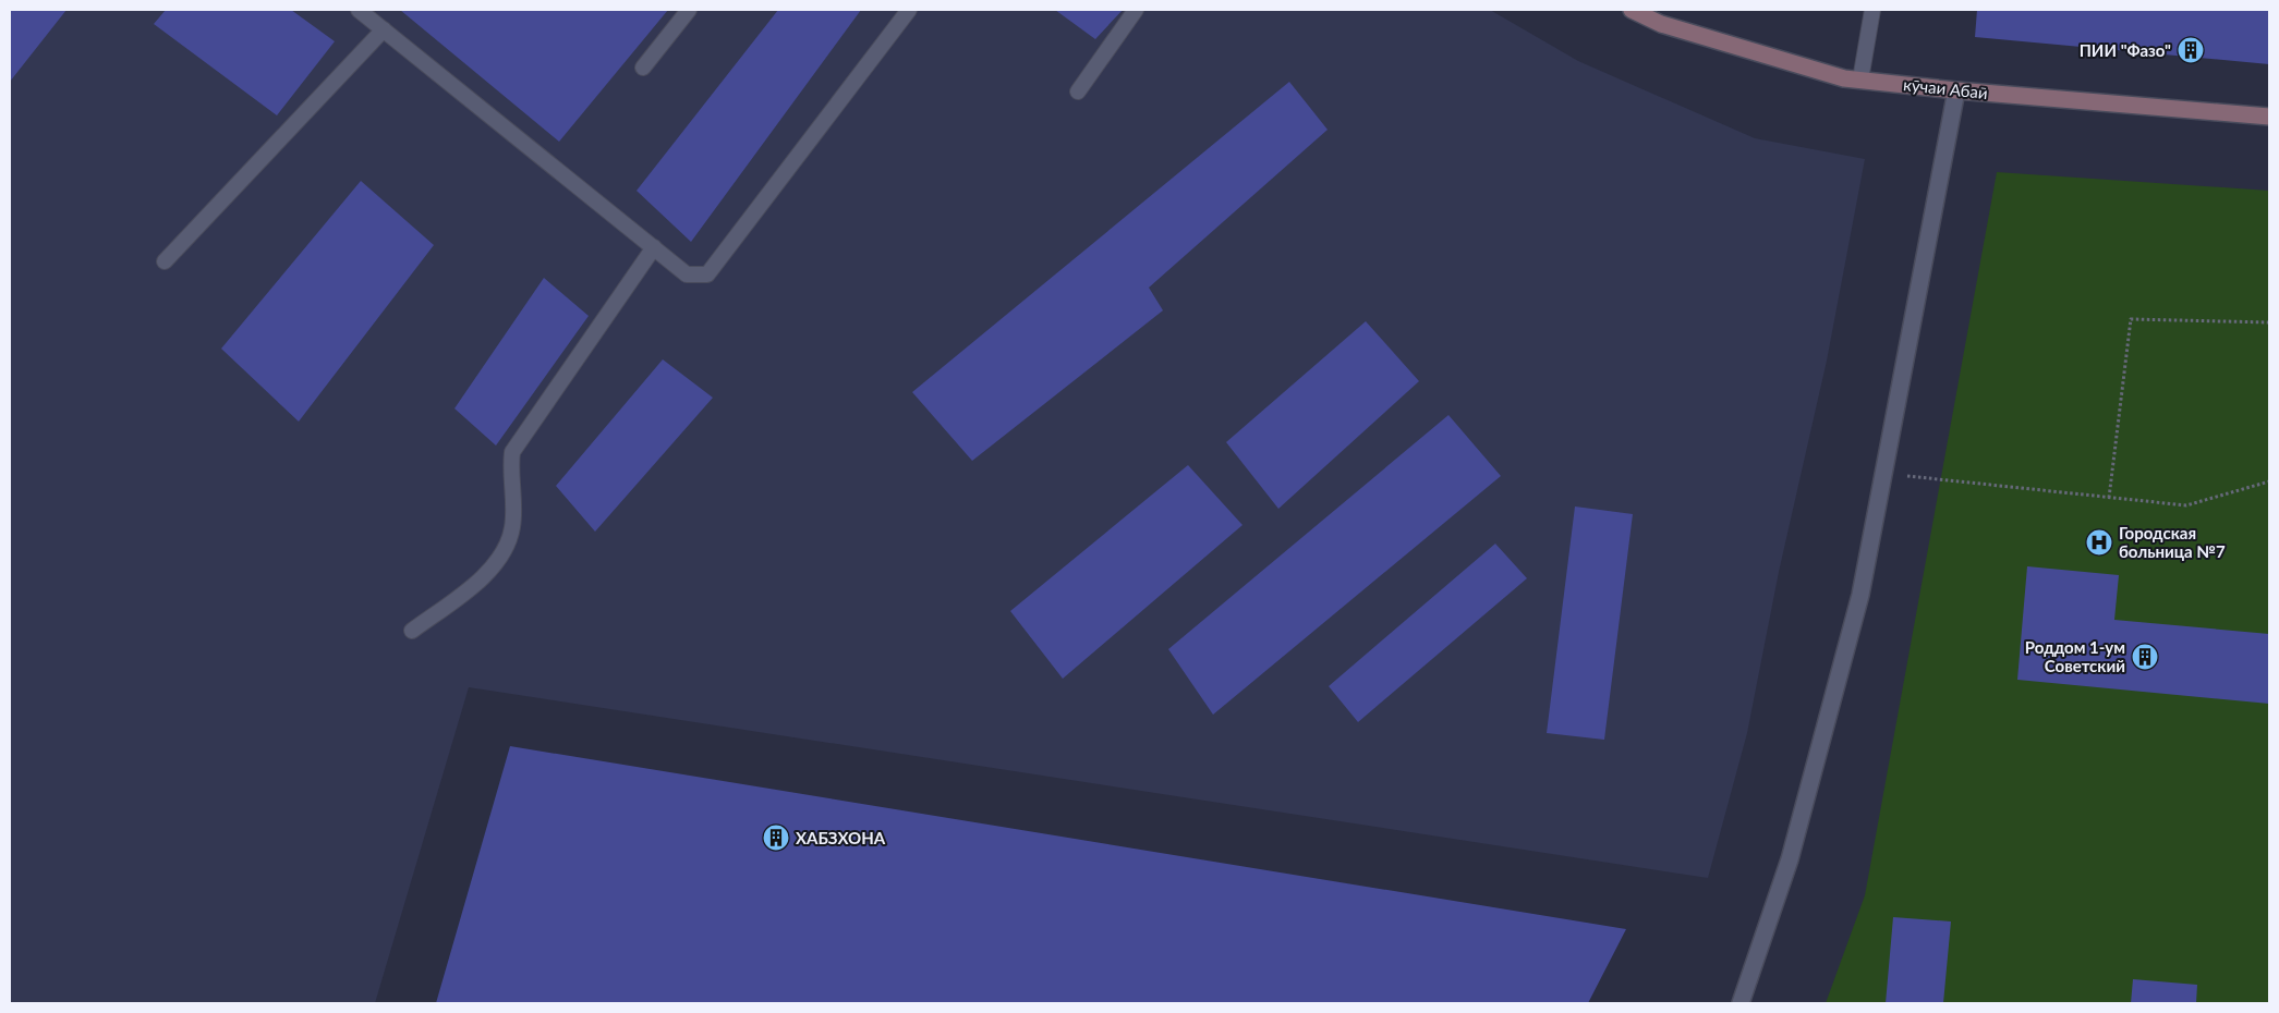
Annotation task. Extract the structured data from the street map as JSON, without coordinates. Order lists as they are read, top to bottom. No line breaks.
{"streets":{"street":["кӯчаи Абаӣ"]},"places":{"building":["ПИИ \"Фазо\"","Роддом 1-ум Советский","ХАБЗХОНА"],"hospital":["Городская больница №7"]}}
